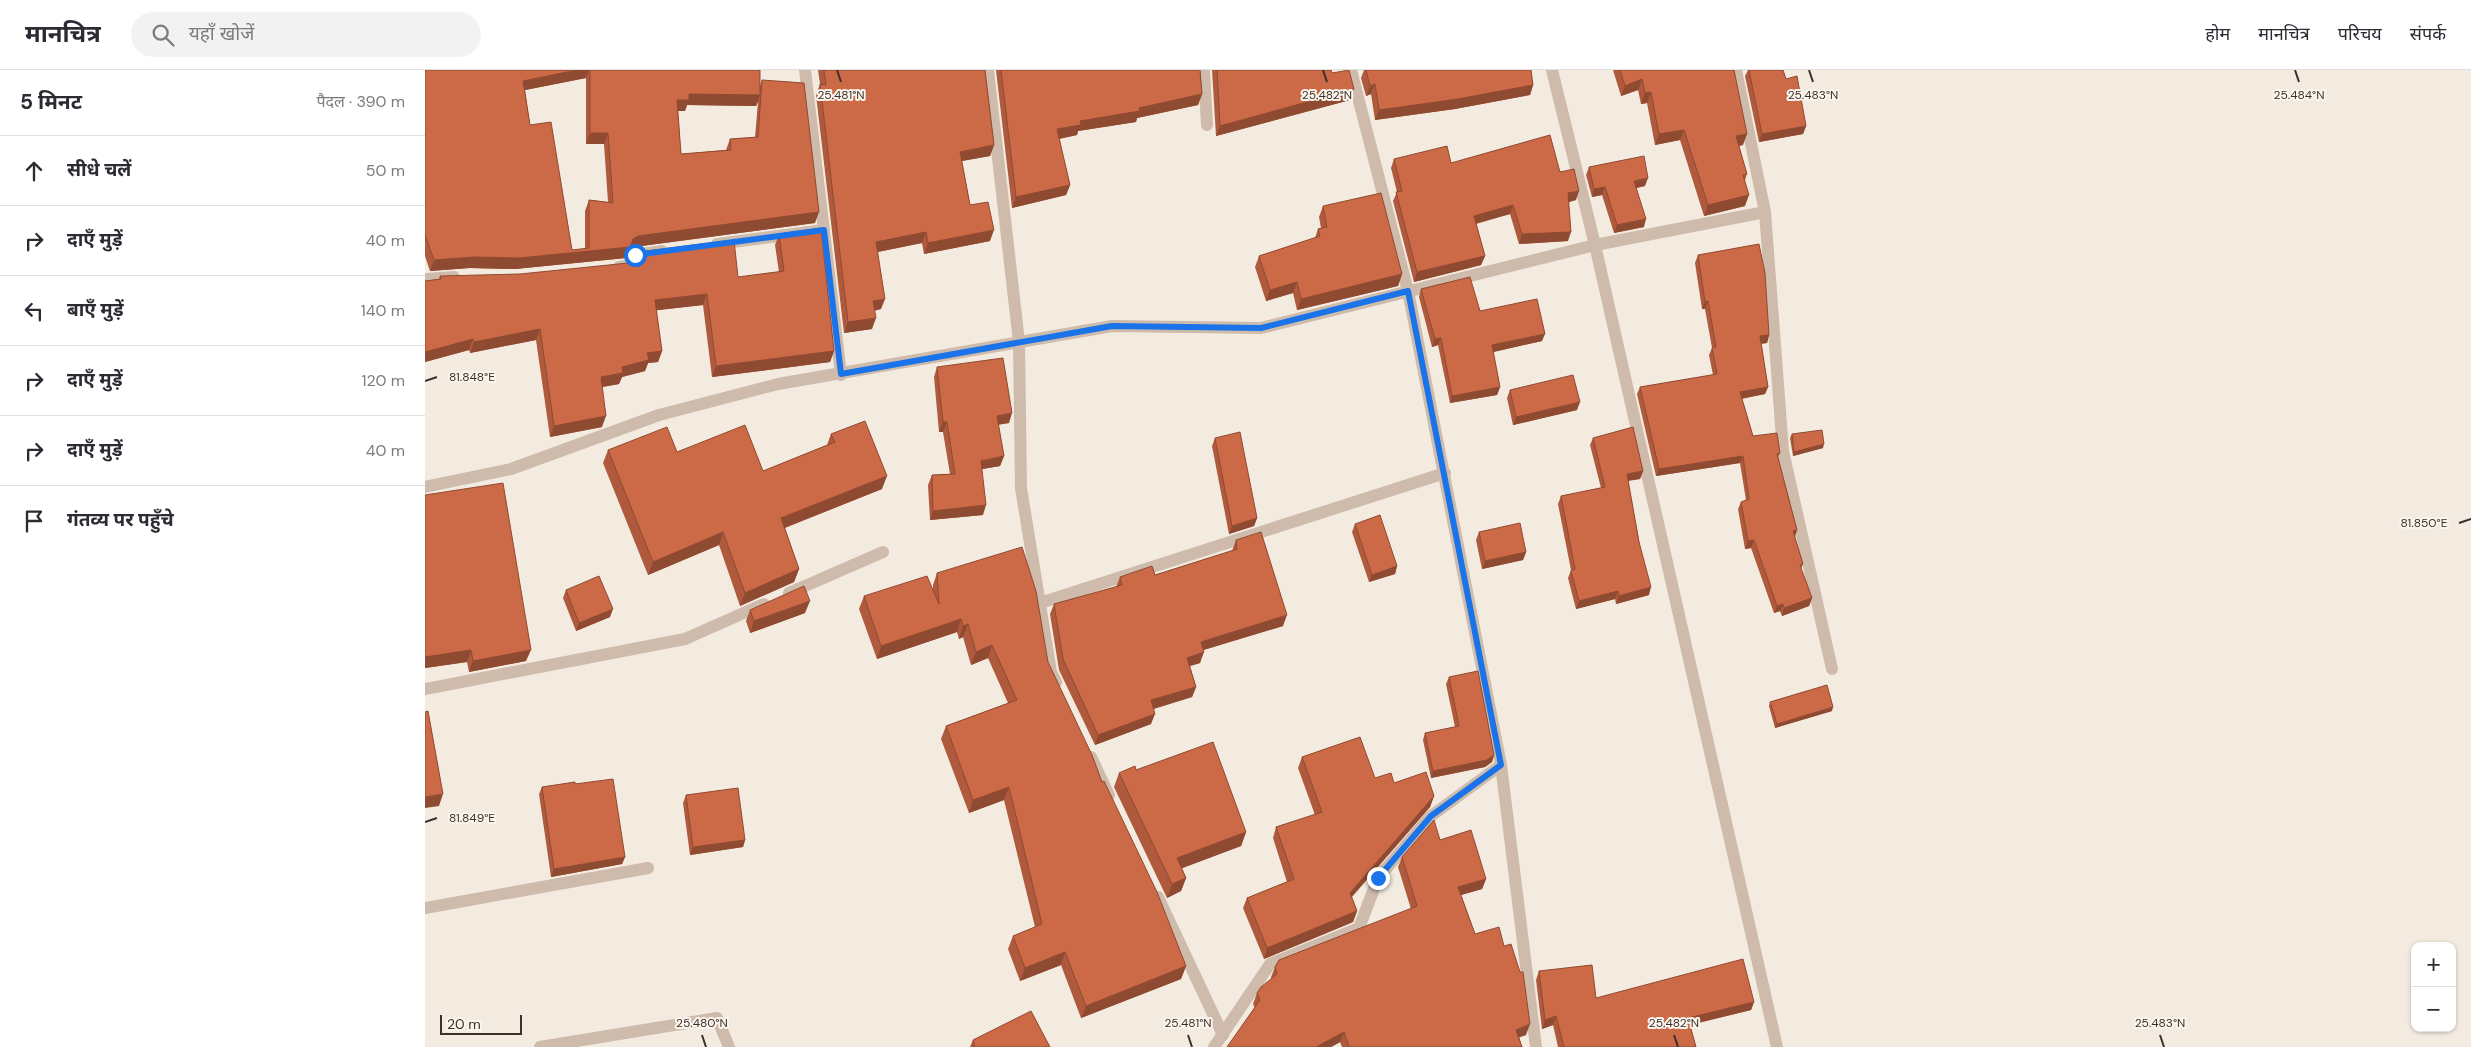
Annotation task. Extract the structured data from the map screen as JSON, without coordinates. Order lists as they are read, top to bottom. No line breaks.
{"scale_bar":"20 m","page":{"header":"मानचित्र","search":"यहाँ खोजें","nav":["होम","मानचित्र","परिचय","संपर्क"],"heading":["5 मिनट","पैदल · 390 m"],"list":[["सीधे चलें","50 m"],["दाएँ मुड़ें","40 m"],["बाएँ मुड़ें","140 m"],["दाएँ मुड़ें","120 m"],["दाएँ मुड़ें","40 m"],"गंतव्य पर पहुँचे"],"map_buttons":["+","−"],"scale":"20 m"},"coordinates":["25.481°N","25.482°N","25.483°N","25.484°N","81.848°E","81.850°E","81.849°E","25.480°N"]}
